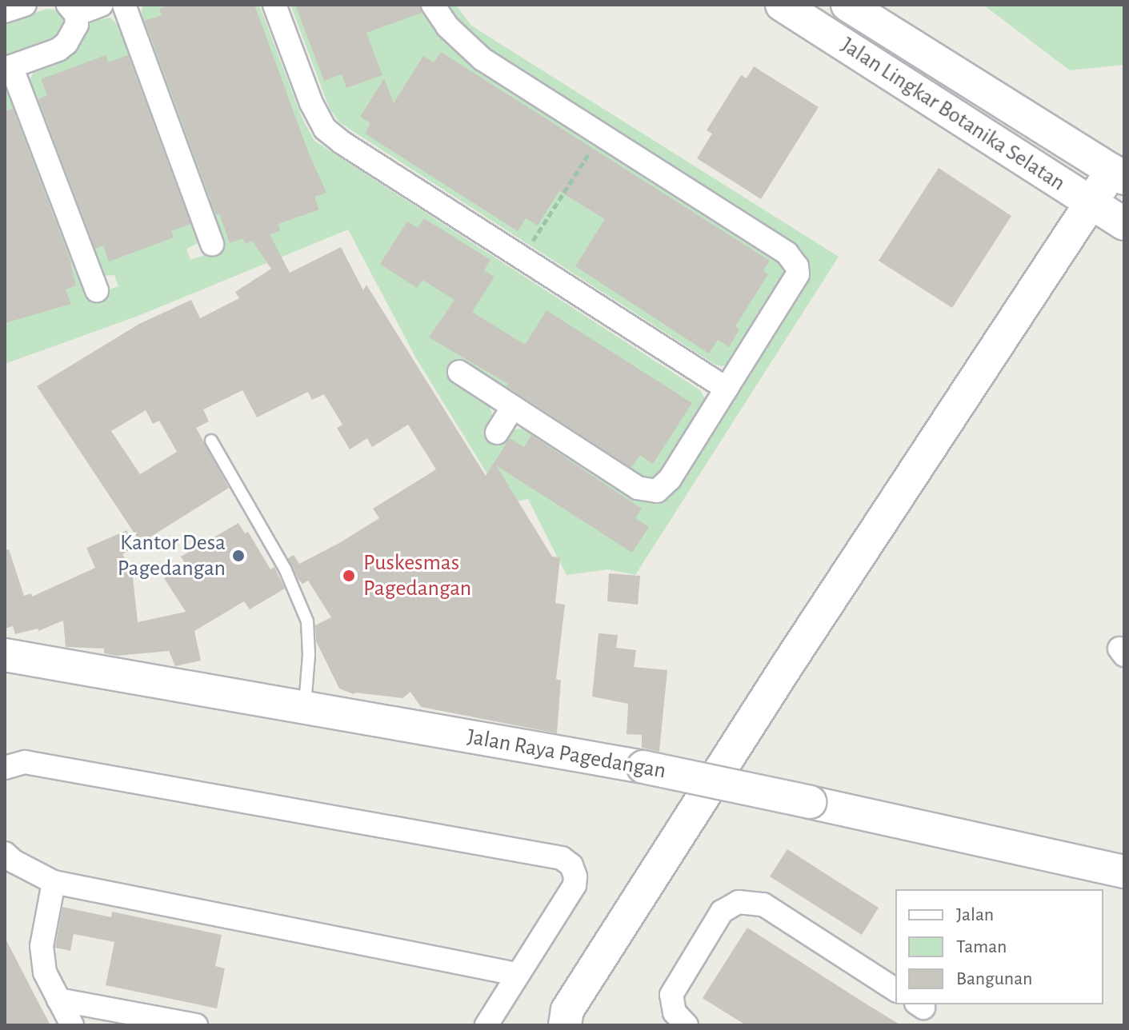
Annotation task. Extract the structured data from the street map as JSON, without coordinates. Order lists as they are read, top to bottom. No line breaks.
{"streets":{"street":["Jalan Lingkar Botanika Selatan","Jalan Raya Pagedangan"]},"places":["Kantor Desa Pagedangan","Puskesmas Pagedangan"],"legend":["Jalan","Taman","Bangunan"]}
